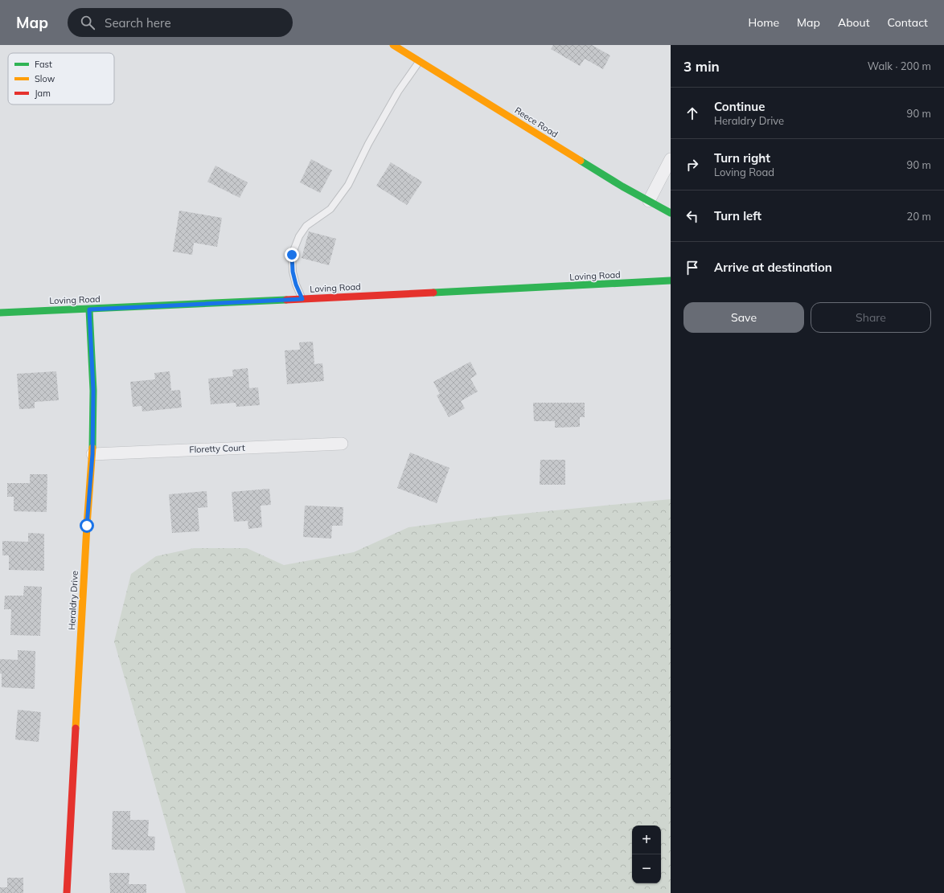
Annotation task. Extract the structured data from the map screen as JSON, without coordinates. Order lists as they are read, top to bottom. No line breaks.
{"streets":{"street":["Reece Road","Loving Road","Floretty Court","Heraldry Drive"]},"crossings":[["Loving Road","Heraldry Drive"],["Floretty Court","Heraldry Drive"]],"legend":["Fast","Slow","Jam"],"page":{"header":"Map","search":"Search here","nav":["Home","Map","About","Contact"],"heading":["3 min","Walk · 200 m"],"list":[["Continue","Heraldry Drive","90 m"],["Turn right","Loving Road","90 m"],["Turn left","20 m"],"Arrive at destination"],"buttons":["Save","Share"],"map_buttons":["+","−"]}}
